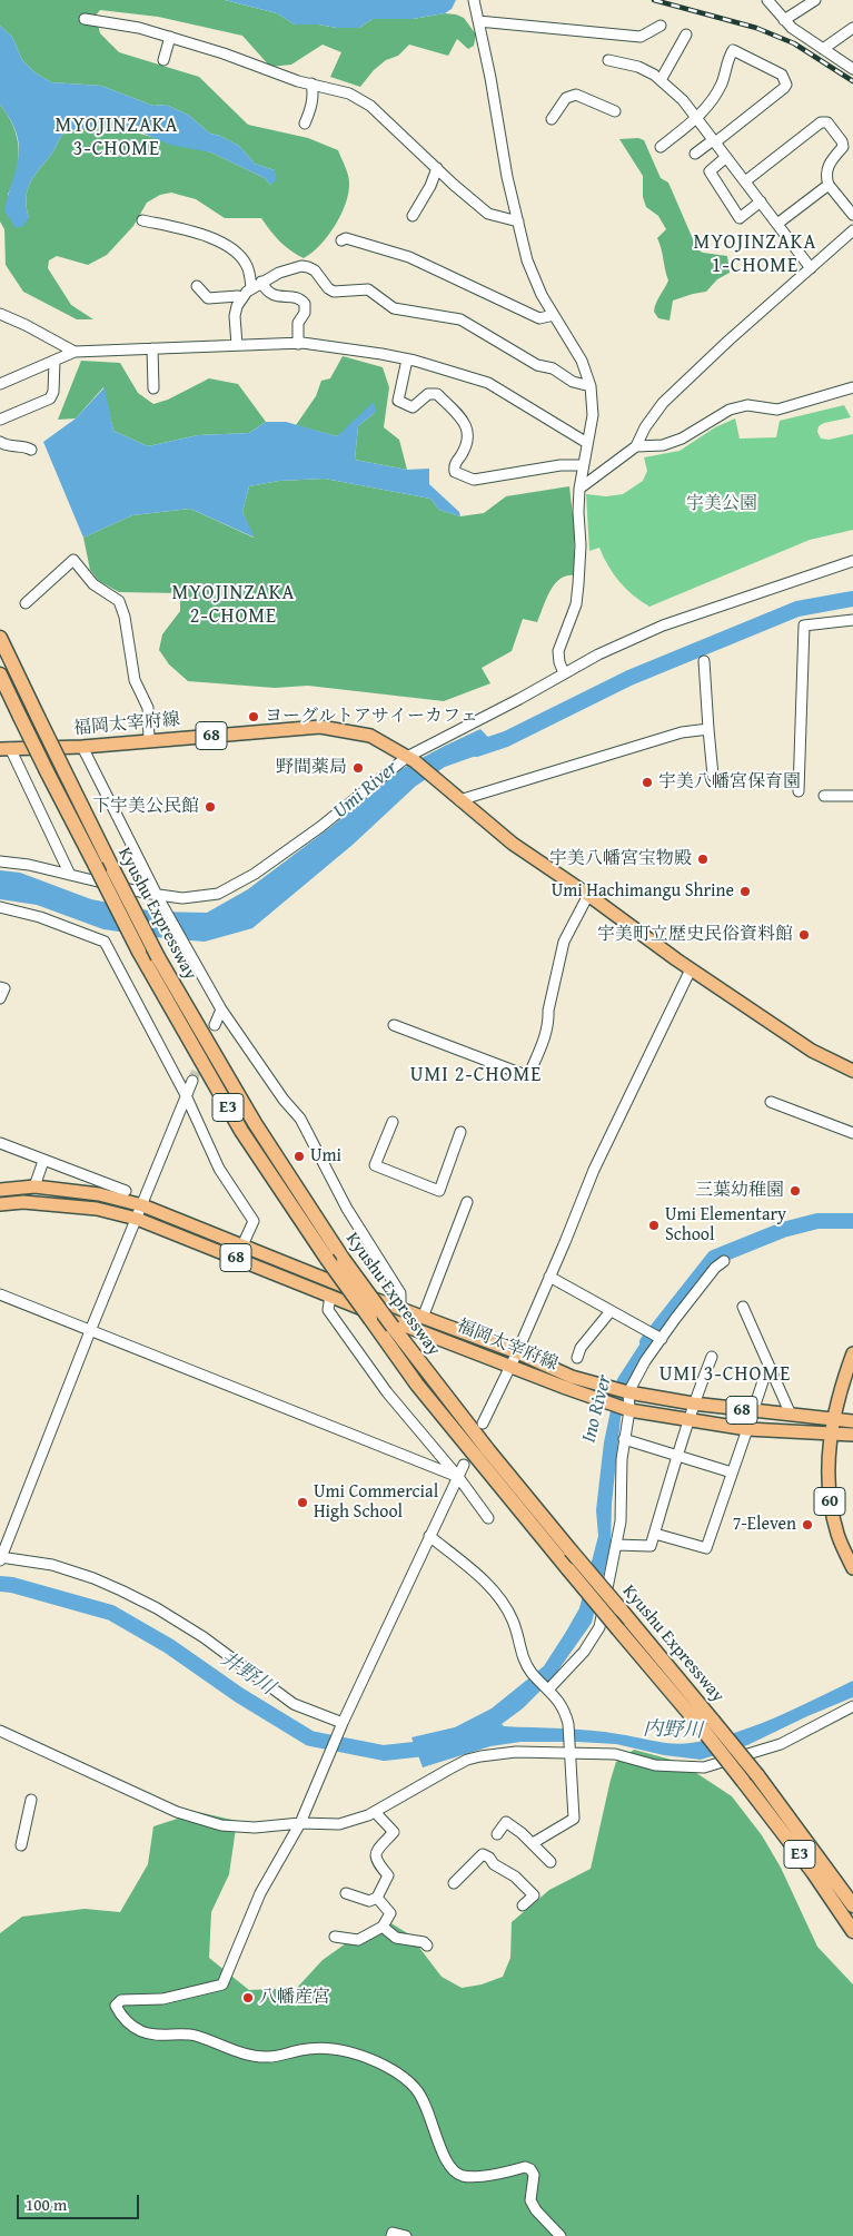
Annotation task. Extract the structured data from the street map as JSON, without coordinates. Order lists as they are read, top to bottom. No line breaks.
{"streets":{"highway":["Kyushu Expressway","E3"],"main road":["福岡太宰府線","68","60"]},"crossings":[["福岡太宰府線","68"],["福岡太宰府線","60"]],"districts":["MYOJINZAKA 3-CHOME","MYOJINZAKA 1-CHOME","MYOJINZAKA 2-CHOME","UMI 2-CHOME","UMI 3-CHOME"],"water":["Umi River","Ino River","井野川","内野川"],"parks":["宇美公園"],"places":["ヨーグルトアサイーカフェ","野間薬局","宇美八幡宮保育園","下宇美公民館","宇美八幡宮宝物殿","Umi Hachimangu Shrine","宇美町立歴史民俗資料館","Umi","三葉幼稚園","Umi Elementary School","Umi Commercial High School","7-Eleven","八幡産宮"],"scale_bar":"100 m"}
